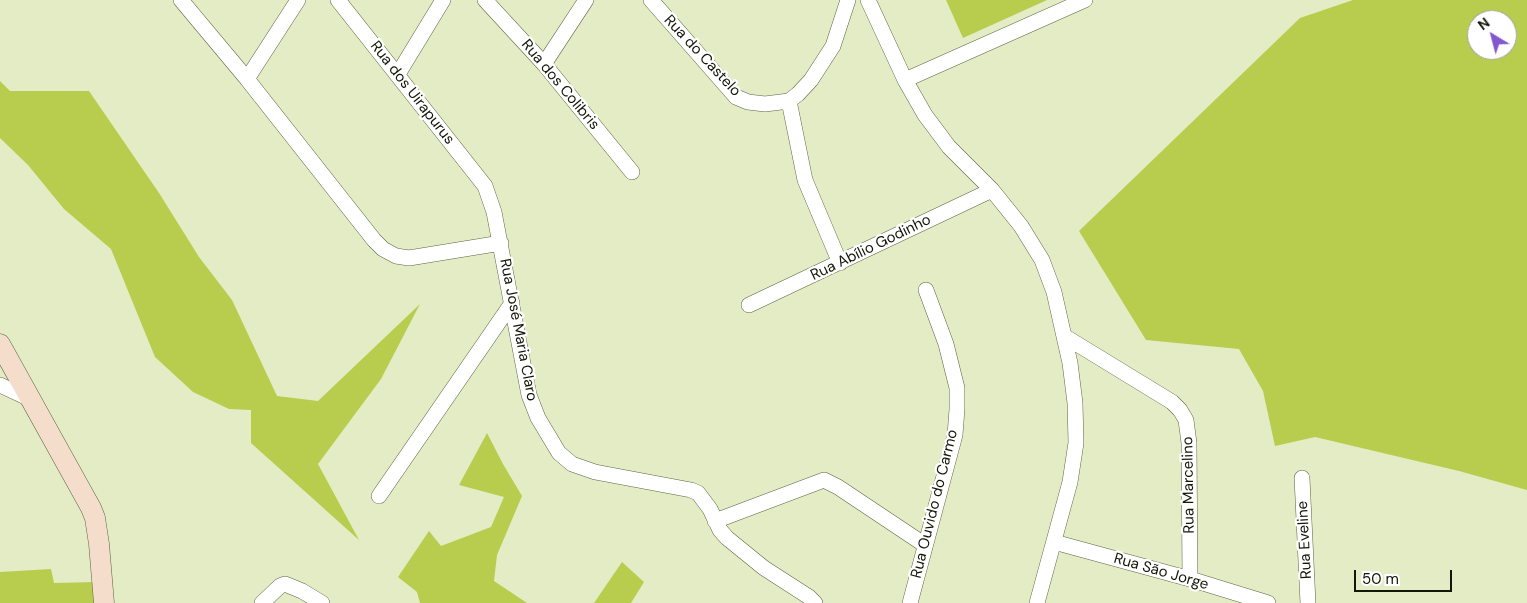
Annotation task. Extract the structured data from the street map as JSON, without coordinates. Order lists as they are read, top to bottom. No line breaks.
{"streets":{"street":["Rua do Castelo","Rua dos Colibris","Rua dos Uirapurus","Rua Abílio Godinho","Rua José Maria Claro","Rua Marcelino","Rua Ouvido do Carmo","Rua Eveline","Rua São Jorge"]},"crossings":[["Rua dos Uirapurus","Rua José Maria Claro"],["Rua Marcelino","Rua São Jorge"]],"scale_bar":"50 m","north":"top left"}
